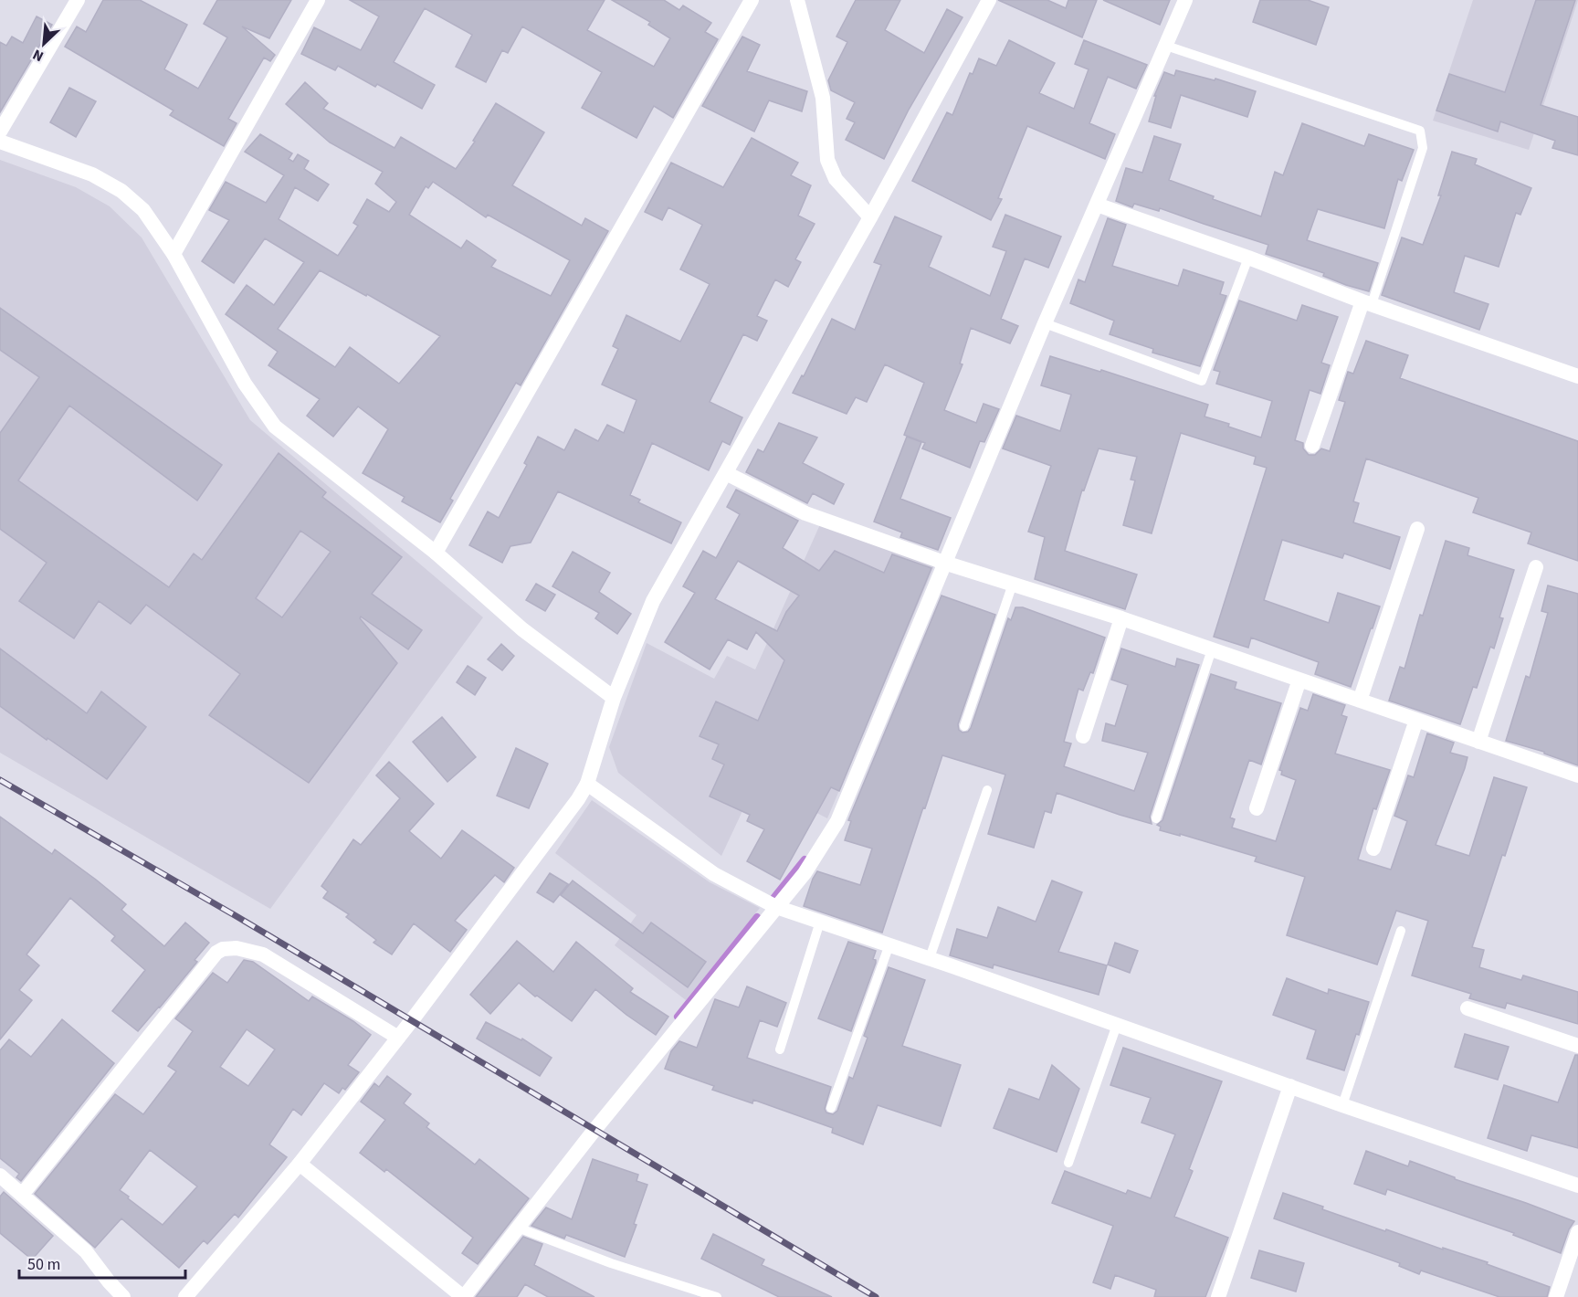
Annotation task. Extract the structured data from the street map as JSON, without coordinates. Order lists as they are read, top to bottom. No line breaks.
{"scale_bar":"50 m","north":"bottom left"}
